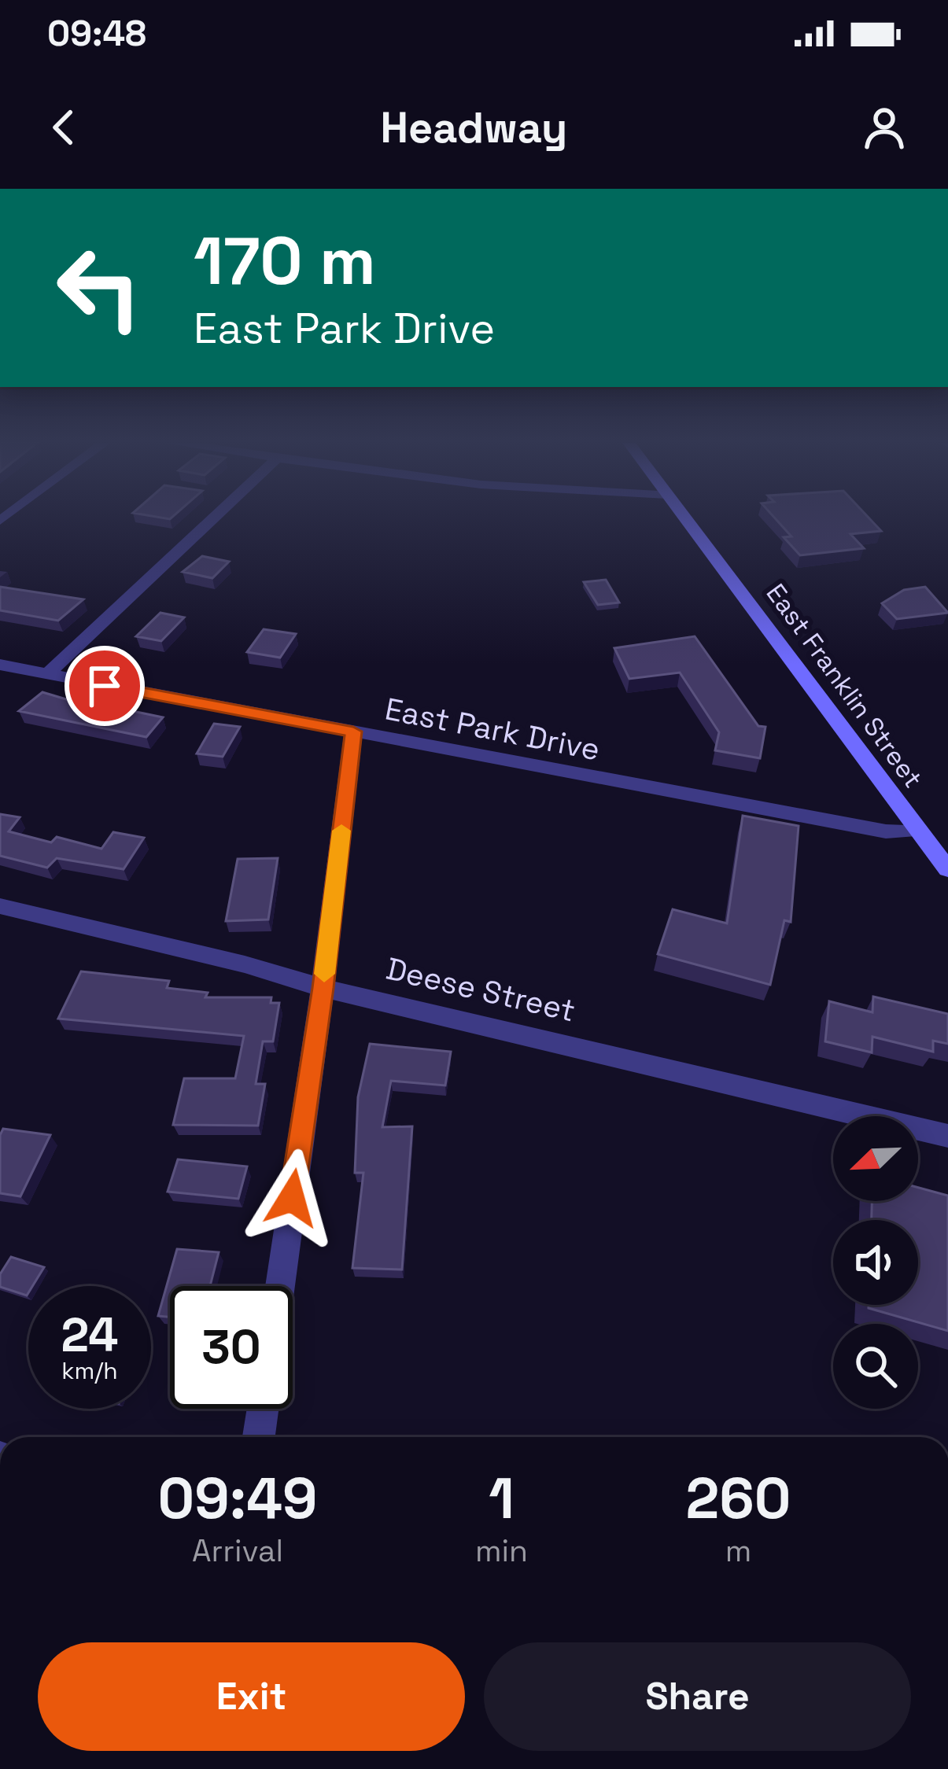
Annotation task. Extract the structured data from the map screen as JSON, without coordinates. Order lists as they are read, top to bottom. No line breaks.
{"streets":{"main road":["East Franklin Street"],"street":["East Park Drive","Deese Street"]},"crossings":[["East Franklin Street","East Park Drive"]],"north":"bottom left","page":{"status":"09:48","header":"Headway","turn":["170 m","East Park Drive"],"speed":"24 km/h","limit":"30","eta":["09:49","Arrival","1","min","260","m"],"buttons":["Exit","Share"]}}
